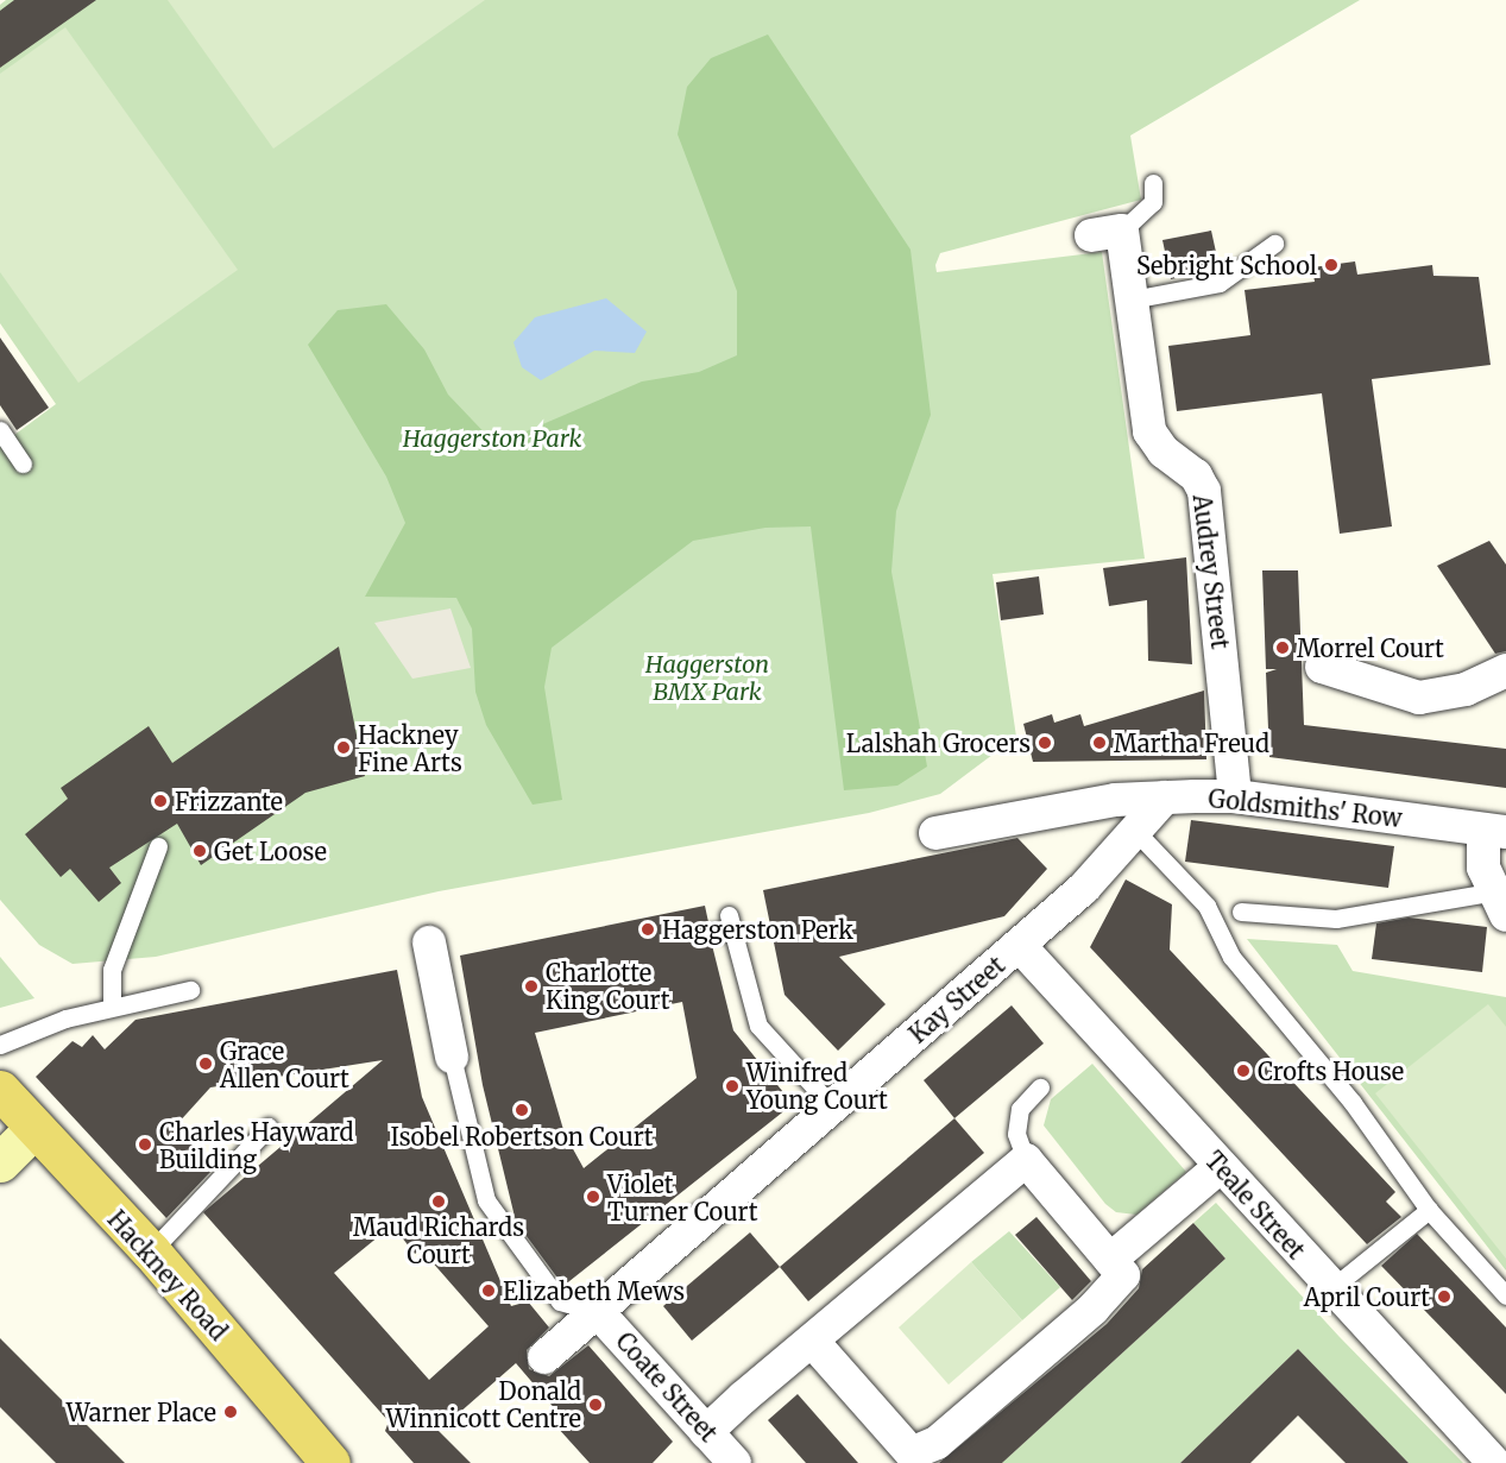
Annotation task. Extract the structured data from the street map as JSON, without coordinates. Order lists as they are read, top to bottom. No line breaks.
{"streets":{"main road":["Hackney Road"],"street":["Audrey Street","Goldsmiths' Row","Kay Street","Teale Street","Coate Street"]},"crossings":[["Audrey Street","Goldsmiths' Row"],["Goldsmiths' Row","Kay Street"],["Kay Street","Teale Street"],["Kay Street","Coate Street"]],"parks":["Haggerston Park","Haggerston BMX Park"],"places":["Sebright School","Morrel Court","Lalshah Grocers","Martha Freud","Hackney Fine Arts","Frizzante","Get Loose","Haggerston Perk","Charlotte King Court","Grace Allen Court","Crofts House","Winifred Young Court","Isobel Robertson Court","Charles Hayward Building","Violet Turner Court","Maud Richards Court","Elizabeth Mews","April Court","Donald Winnicott Centre","Warner Place"]}
